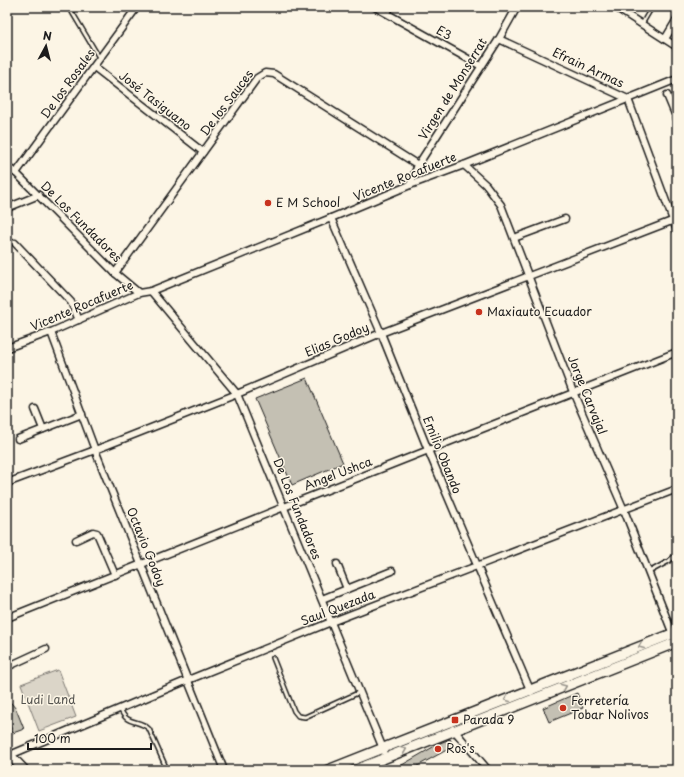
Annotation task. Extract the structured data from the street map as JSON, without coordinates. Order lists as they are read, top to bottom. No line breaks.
{"streets":{"street":["E3","Efrain Armas","De los Rosales","Virgen de Monserrat","José Tasiguano","De los Sauces","Vicente Rocafuerte","De Los Fundadores","Elias Godoy","Jorge Carvajal","Emilio Obando","Angel Ushca","Octavio Godoy","Saul Quezada"]},"crossings":[["E3","Virgen de Monserrat"],["Efrain Armas","Virgen de Monserrat"],["Efrain Armas","Vicente Rocafuerte"],["Efrain Armas","Elias Godoy"],["De los Rosales","José Tasiguano"],["De los Rosales","De Los Fundadores"],["Virgen de Monserrat","De los Sauces"],["Virgen de Monserrat","Vicente Rocafuerte"],["José Tasiguano","De los Sauces"],["De los Sauces","De Los Fundadores"],["Vicente Rocafuerte","De Los Fundadores"],["Vicente Rocafuerte","Jorge Carvajal"],["Vicente Rocafuerte","Emilio Obando"],["Vicente Rocafuerte","Octavio Godoy"],["De Los Fundadores","Elias Godoy"],["De Los Fundadores","Angel Ushca"],["De Los Fundadores","Saul Quezada"],["Elias Godoy","Jorge Carvajal"],["Elias Godoy","Emilio Obando"],["Elias Godoy","Octavio Godoy"],["Jorge Carvajal","Angel Ushca"],["Jorge Carvajal","Saul Quezada"],["Emilio Obando","Angel Ushca"],["Emilio Obando","Saul Quezada"],["Angel Ushca","Octavio Godoy"],["Octavio Godoy","Saul Quezada"]],"parks":["Ludi Land"],"places":{"other":["E M School","Maxiauto Ecuador","Ferretería Tobar Nolivos","Ros's"],"transit":["Parada 9"]},"scale_bar":"100 m","north":"top"}
